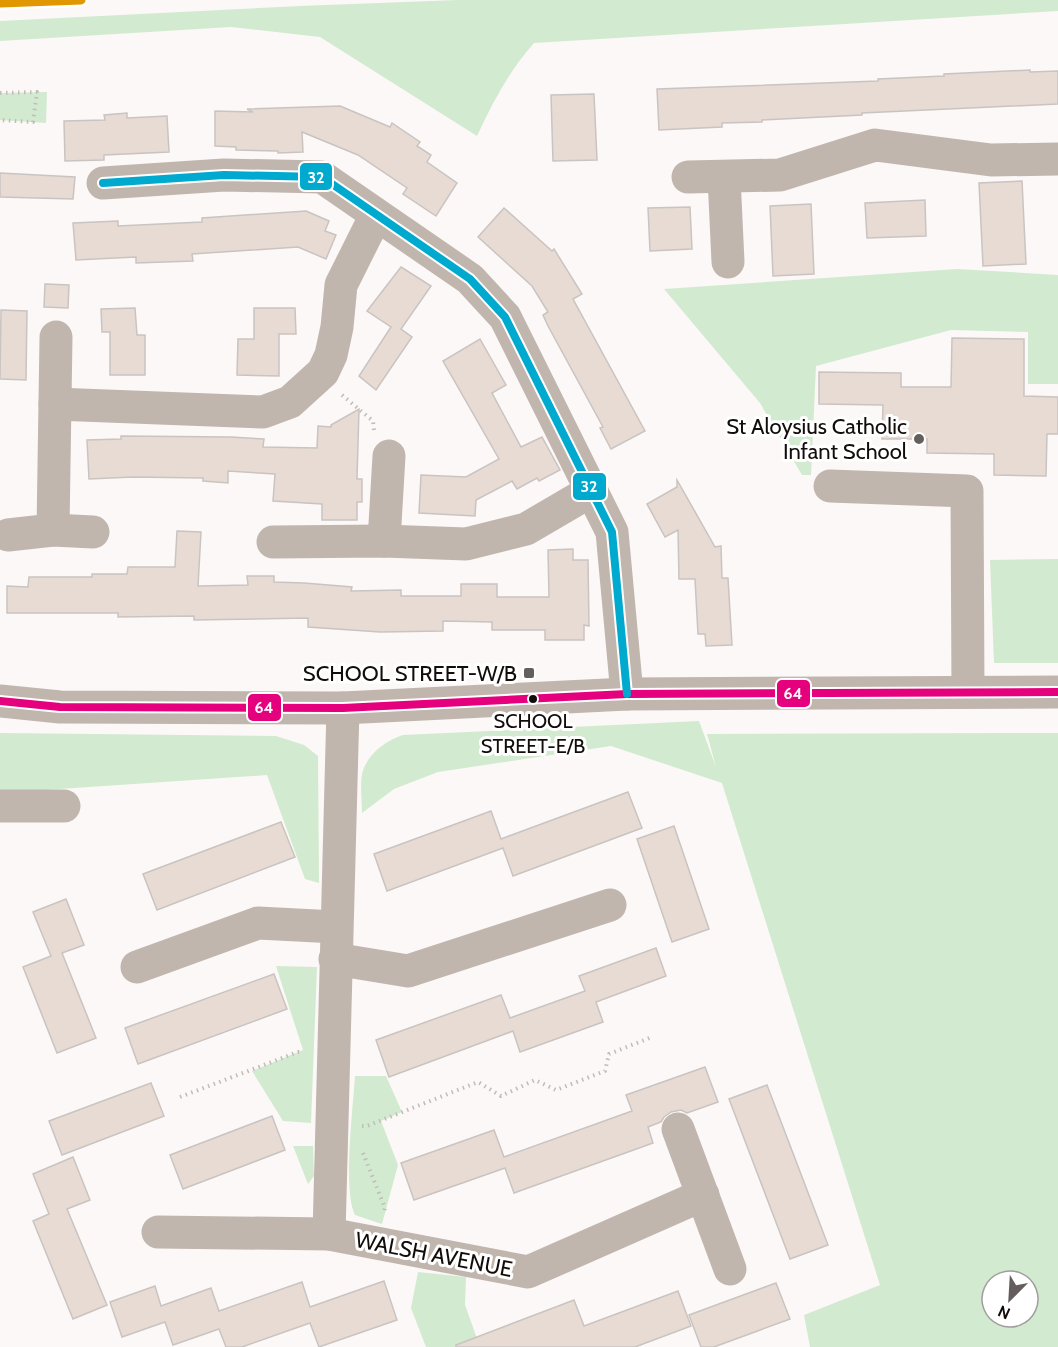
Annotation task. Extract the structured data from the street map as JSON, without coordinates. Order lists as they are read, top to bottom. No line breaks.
{"streets":{"street":["WALSH AVENUE"]},"places":{"other":["St Aloysius Catholic Infant School","SCHOOL STREET-E/B"],"transit":["SCHOOL STREET-W/B"]},"lines":["transit line 32","transit line 64"],"north":"bottom left"}
